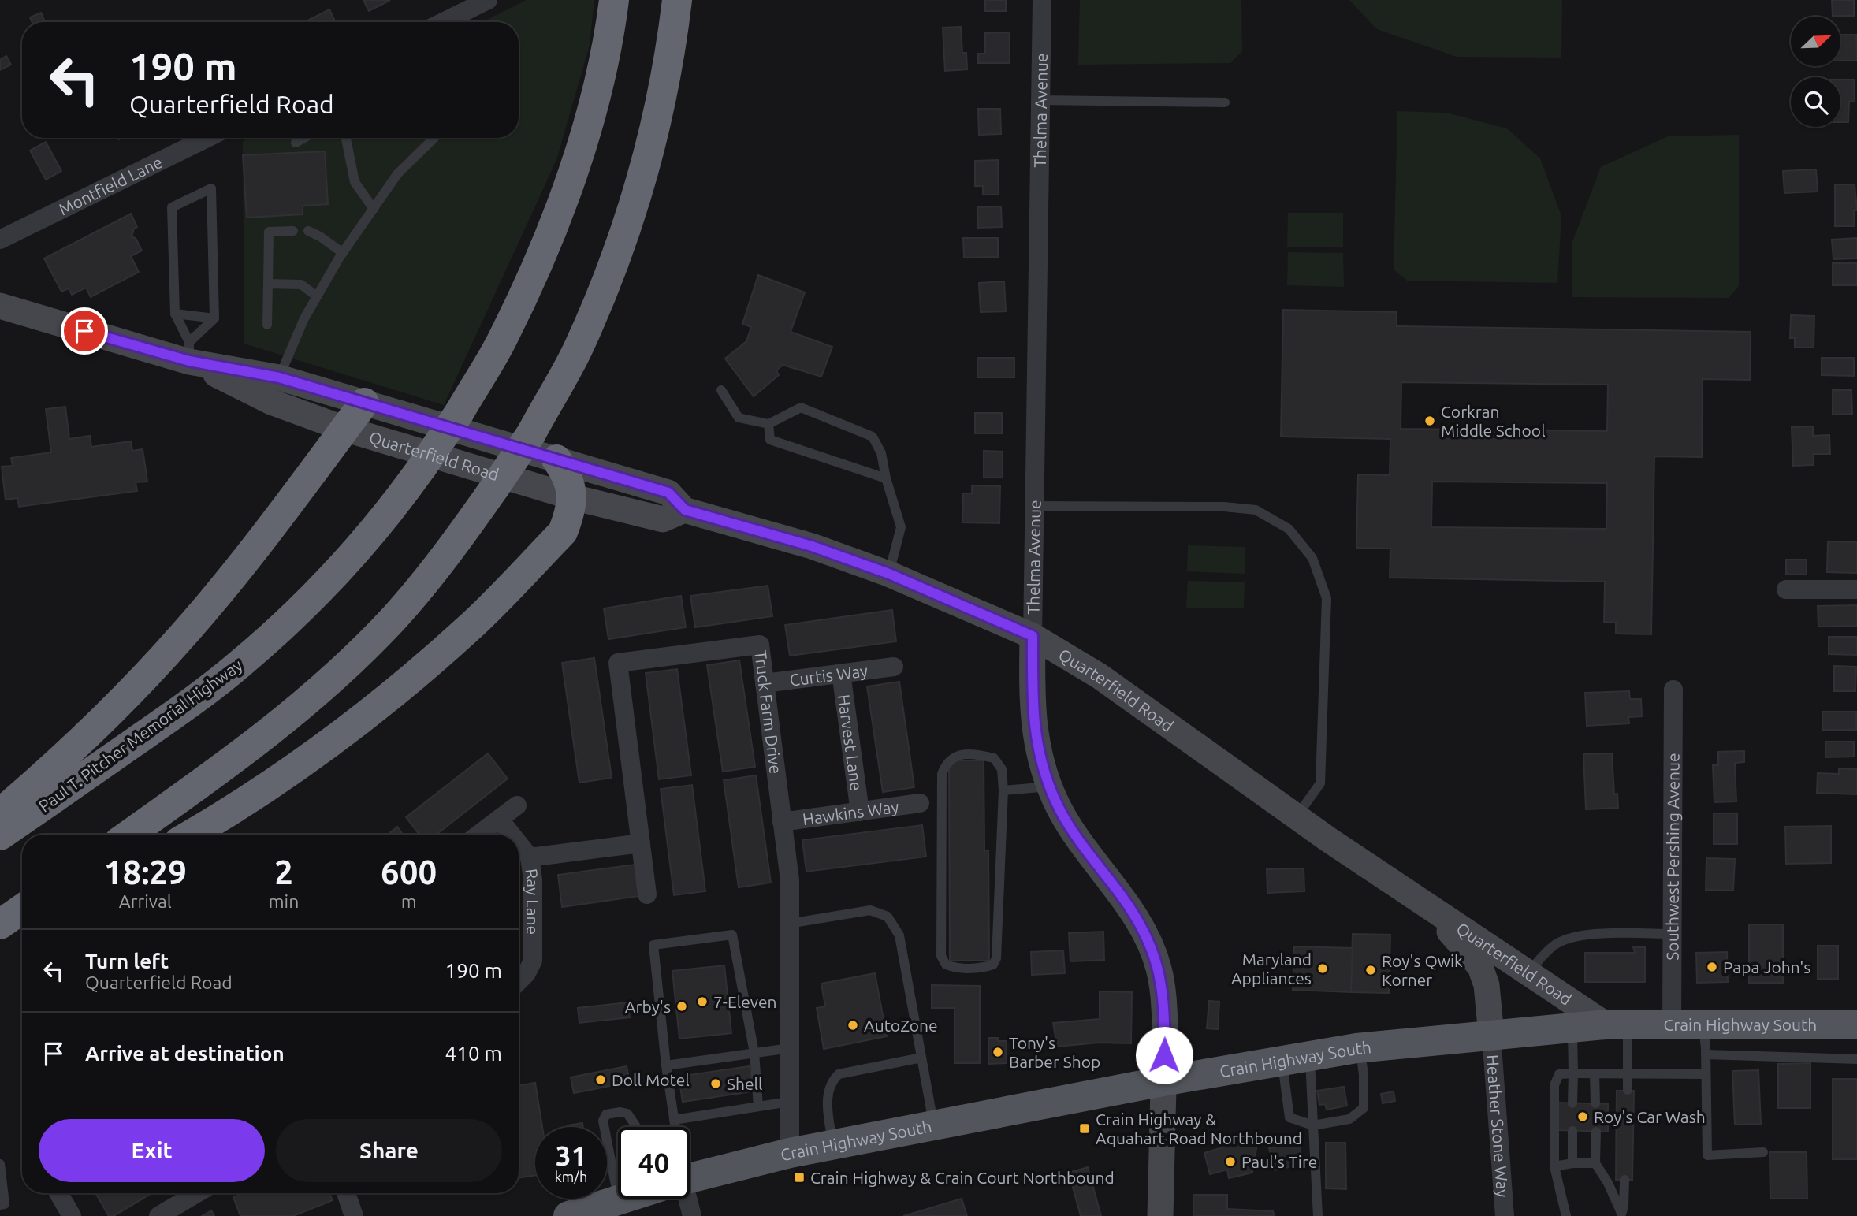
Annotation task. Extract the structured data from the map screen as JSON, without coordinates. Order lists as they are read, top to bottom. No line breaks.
{"streets":{"highway":["Paul T. Pitcher Memorial Highway"],"main road":["Thelma Avenue","Quarterfield Road","Crain Highway South"],"street":["Montfield Lane","Curtis Way","Truck Farm Drive","Harvest Lane","Hawkins Way","Southwest Pershing Avenue","Ray Lane","Heather Stone Way"]},"crossings":[["Thelma Avenue","Quarterfield Road"],["Thelma Avenue","Crain Highway South"],["Quarterfield Road","Crain Highway South"],["Quarterfield Road","Heather Stone Way"],["Curtis Way","Truck Farm Drive"],["Curtis Way","Harvest Lane"],["Truck Farm Drive","Hawkins Way"],["Truck Farm Drive","Crain Highway South"],["Harvest Lane","Hawkins Way"],["Southwest Pershing Avenue","Crain Highway South"],["Crain Highway South","Heather Stone Way"]],"places":{"other":["Corkran Middle School","Papa John's","Maryland Appliances","Roy's Qwik Korner","7-Eleven","Arby's","AutoZone","Tony's Barber Shop","Doll Motel","Shell","Roy's Car Wash","Paul's Tire"],"transit":["Crain Highway & Aquahart Road Northbound","Crain Highway & Crain Court Northbound"]},"north":"top right","page":{"turn":["190 m","Quarterfield Road"],"eta":["18:29","Arrival","2","min","600","m"],"list":[{"name":"Turn left","note":"Quarterfield Road","value":"190 m"},{"name":"Arrive at destination","value":"410 m"}],"buttons":["Exit","Share"],"speed":"31 km/h","limit":"40"}}
